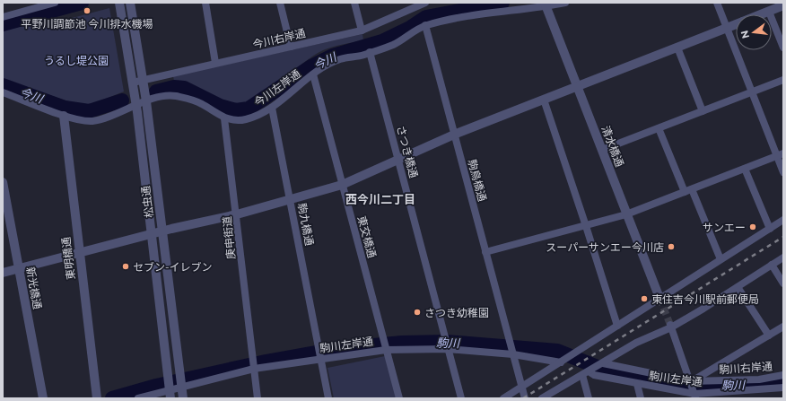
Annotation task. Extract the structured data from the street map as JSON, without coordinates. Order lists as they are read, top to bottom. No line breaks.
{"streets":{"street":["今川右岸通","今川左岸通","清水橋通","さつき橋通","駒鳥橋通","松虫通","駒九橋通","東交橋通","庚申街道","東明橋通","新光橋通","駒川左岸通","駒川右岸通"]},"crossings":[["今川右岸通","松虫通"],["今川左岸通","清水橋通"],["今川左岸通","さつき橋通"],["今川左岸通","駒鳥橋通"],["今川左岸通","松虫通"],["今川左岸通","駒九橋通"],["今川左岸通","東交橋通"],["今川左岸通","庚申街道"],["今川左岸通","東明橋通"],["さつき橋通","駒川左岸通"],["駒鳥橋通","駒川左岸通"],["松虫通","駒川左岸通"],["駒九橋通","駒川左岸通"],["東交橋通","駒川左岸通"],["庚申街道","駒川左岸通"]],"districts":["西今川二丁目"],"water":["今川","駒川"],"parks":["うるし堤公園"],"places":["平野川調節池 今川排水機場","サンエー","スーパーサンエー今川店","セブン-イレブン","東住吉今川駅前郵便局","さつき幼稚園"],"north":"left"}
